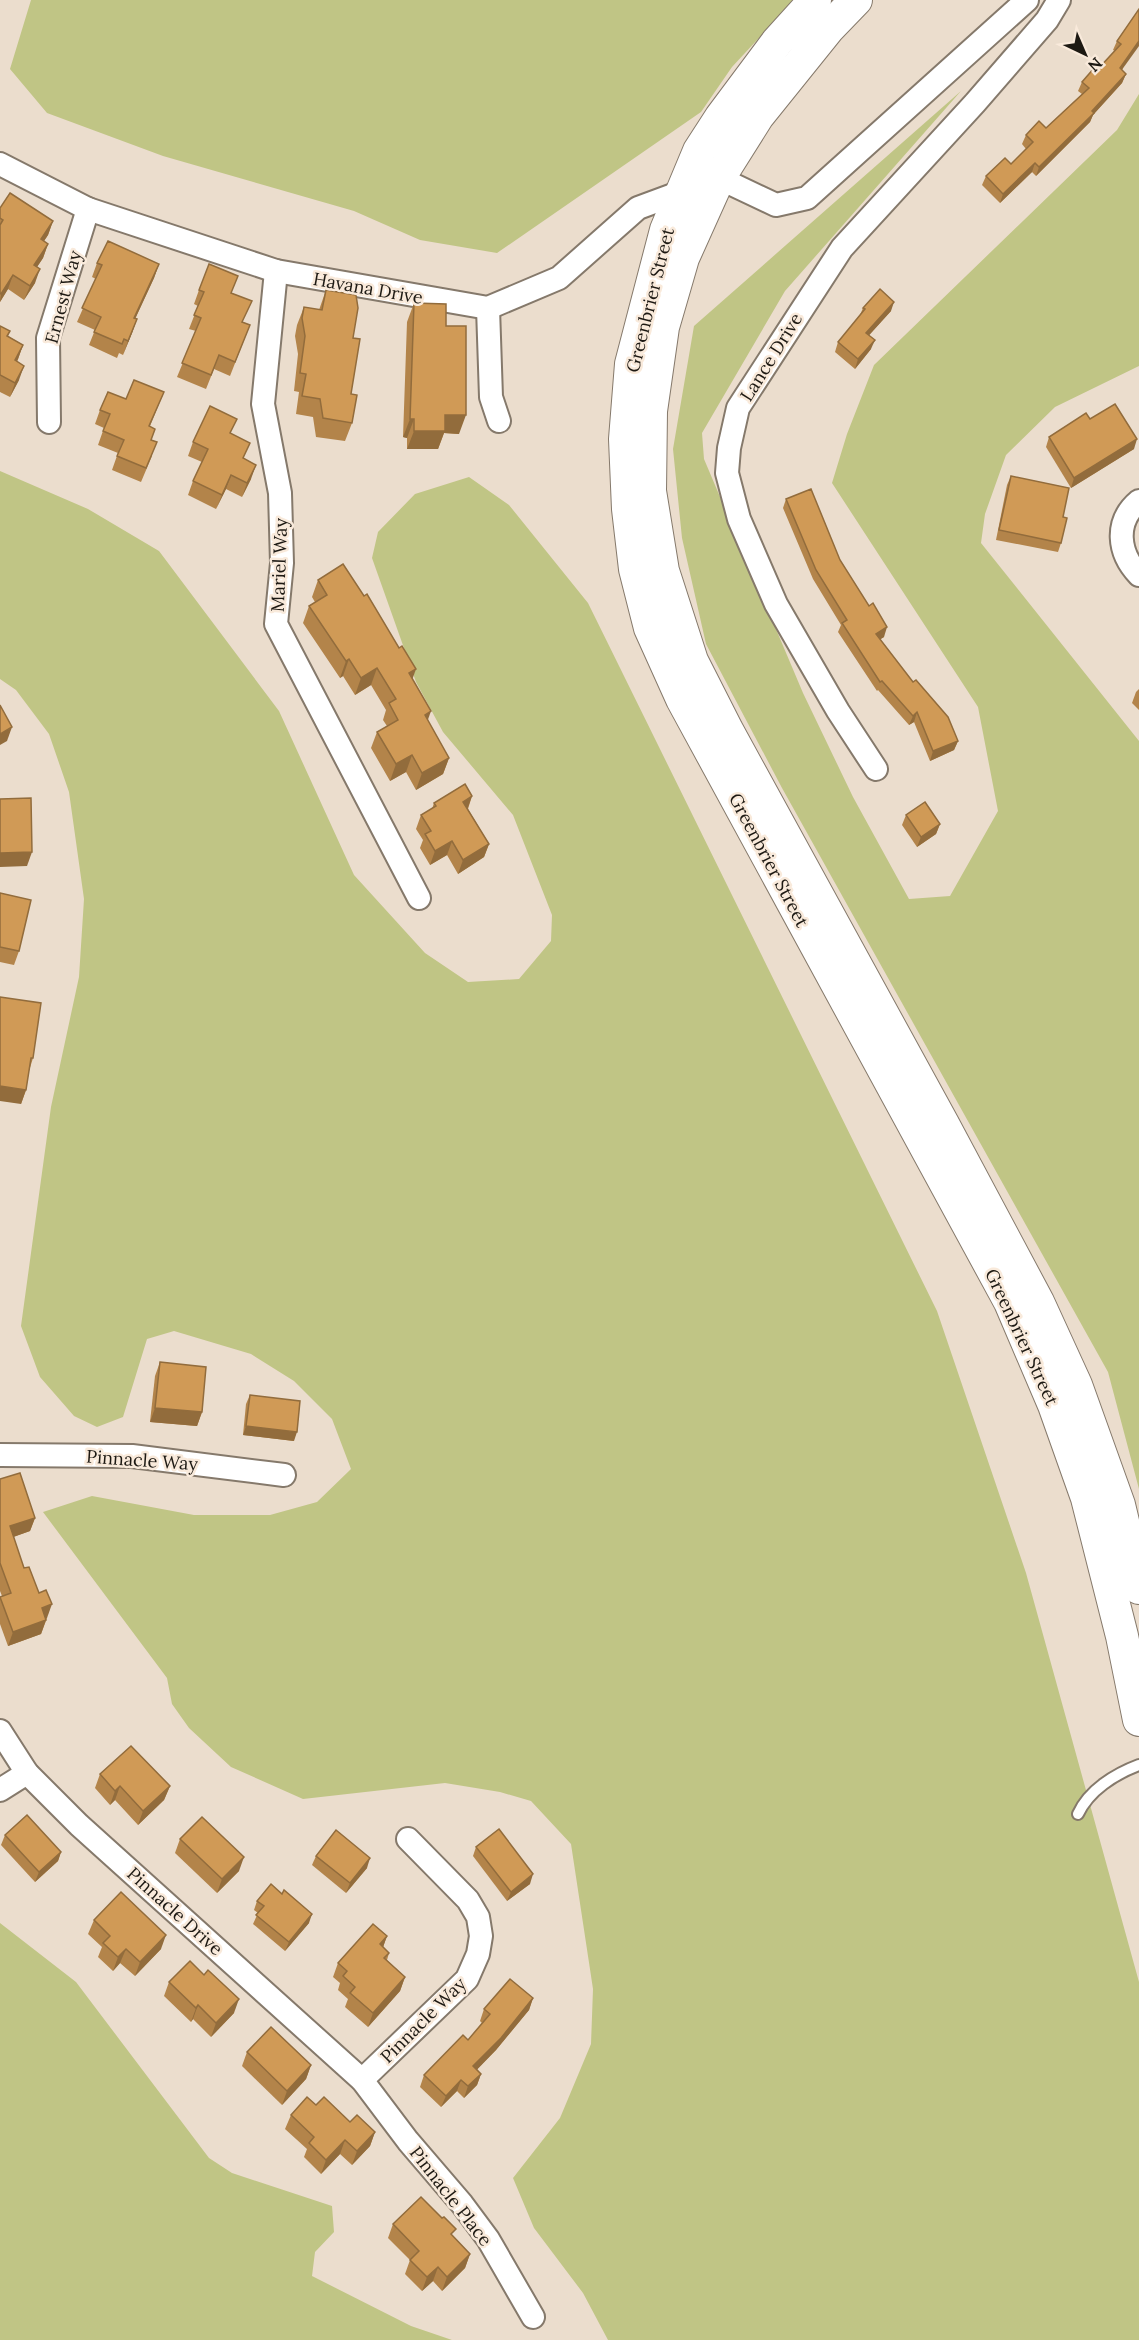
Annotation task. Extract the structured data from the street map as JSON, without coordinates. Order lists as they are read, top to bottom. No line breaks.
{"streets":{"main road":["Greenbrier Street"],"street":["Havana Drive","Ernest Way","Lance Drive","Mariel Way","Pinnacle Way","Pinnacle Drive","Pinnacle Place"]},"crossings":[["Havana Drive","Ernest Way"],["Havana Drive","Mariel Way"],["Pinnacle Way","Pinnacle Drive"],["Pinnacle Way","Pinnacle Place"],["Pinnacle Drive","Pinnacle Place"]],"north":"bottom right"}
